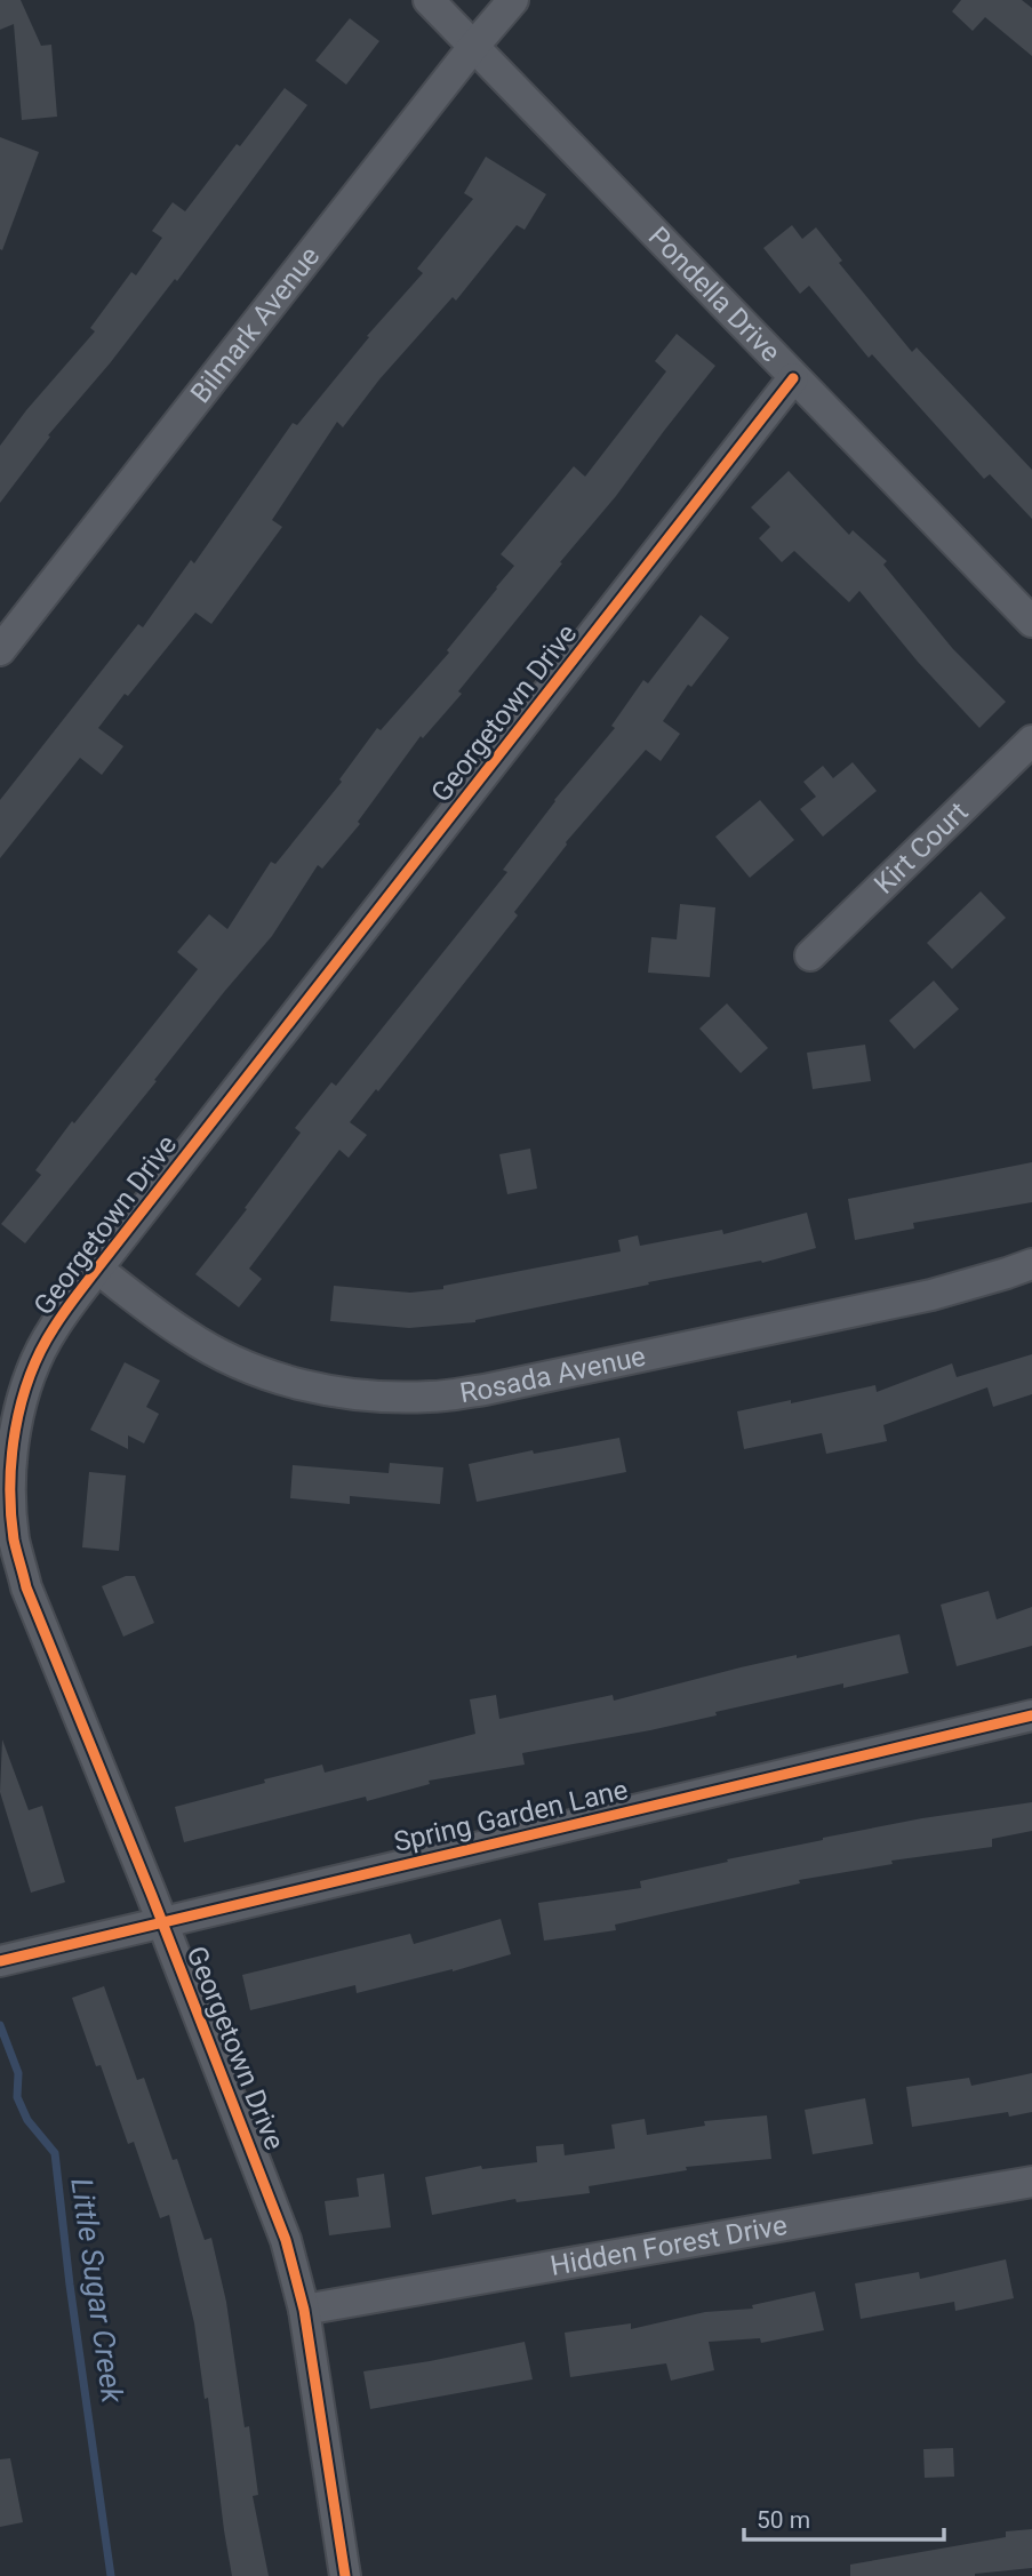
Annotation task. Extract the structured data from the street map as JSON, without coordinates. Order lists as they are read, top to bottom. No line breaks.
{"streets":{"street":["Pondella Drive","Bilmark Avenue","Georgetown Drive","Kirt Court","Rosada Avenue","Spring Garden Lane","Hidden Forest Drive"]},"crossings":[["Pondella Drive","Bilmark Avenue"],["Pondella Drive","Georgetown Drive"],["Georgetown Drive","Rosada Avenue"],["Georgetown Drive","Spring Garden Lane"],["Georgetown Drive","Hidden Forest Drive"]],"water":["Little Sugar Creek"],"scale_bar":"50 m"}
